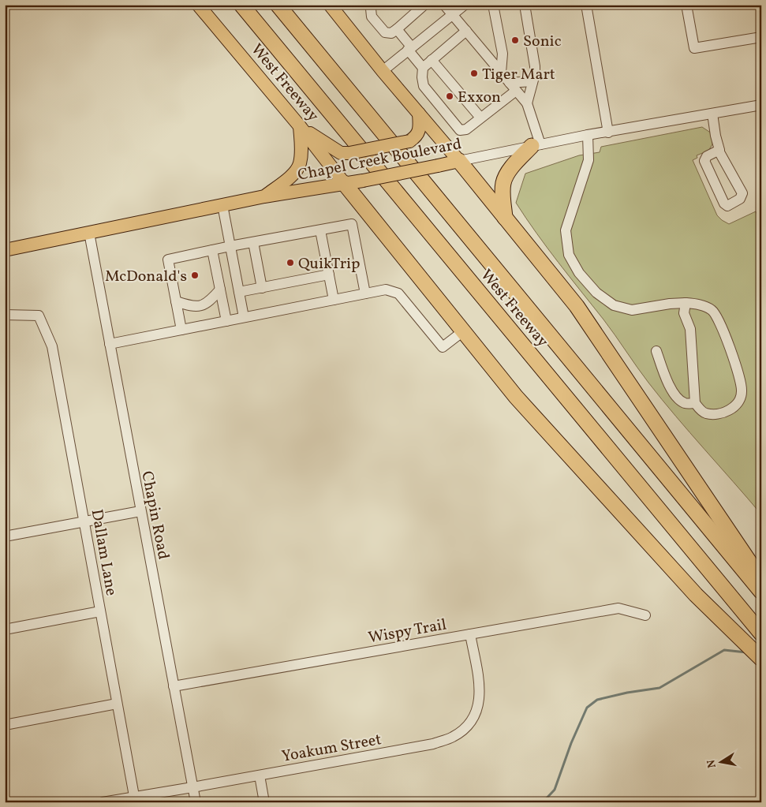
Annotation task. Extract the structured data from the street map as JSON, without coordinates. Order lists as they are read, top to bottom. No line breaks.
{"streets":{"highway":["West Freeway"],"main road":["Chapel Creek Boulevard"],"street":["Chapin Road","Dallam Lane","Wispy Trail","Yoakum Street"]},"crossings":[["West Freeway","Chapel Creek Boulevard"],["Chapel Creek Boulevard","Chapin Road"],["Chapin Road","Wispy Trail"],["Chapin Road","Yoakum Street"],["Dallam Lane","Yoakum Street"],["Wispy Trail","Yoakum Street"]],"places":["Sonic","Tiger Mart","Exxon","QuikTrip","McDonald's"],"north":"left"}
